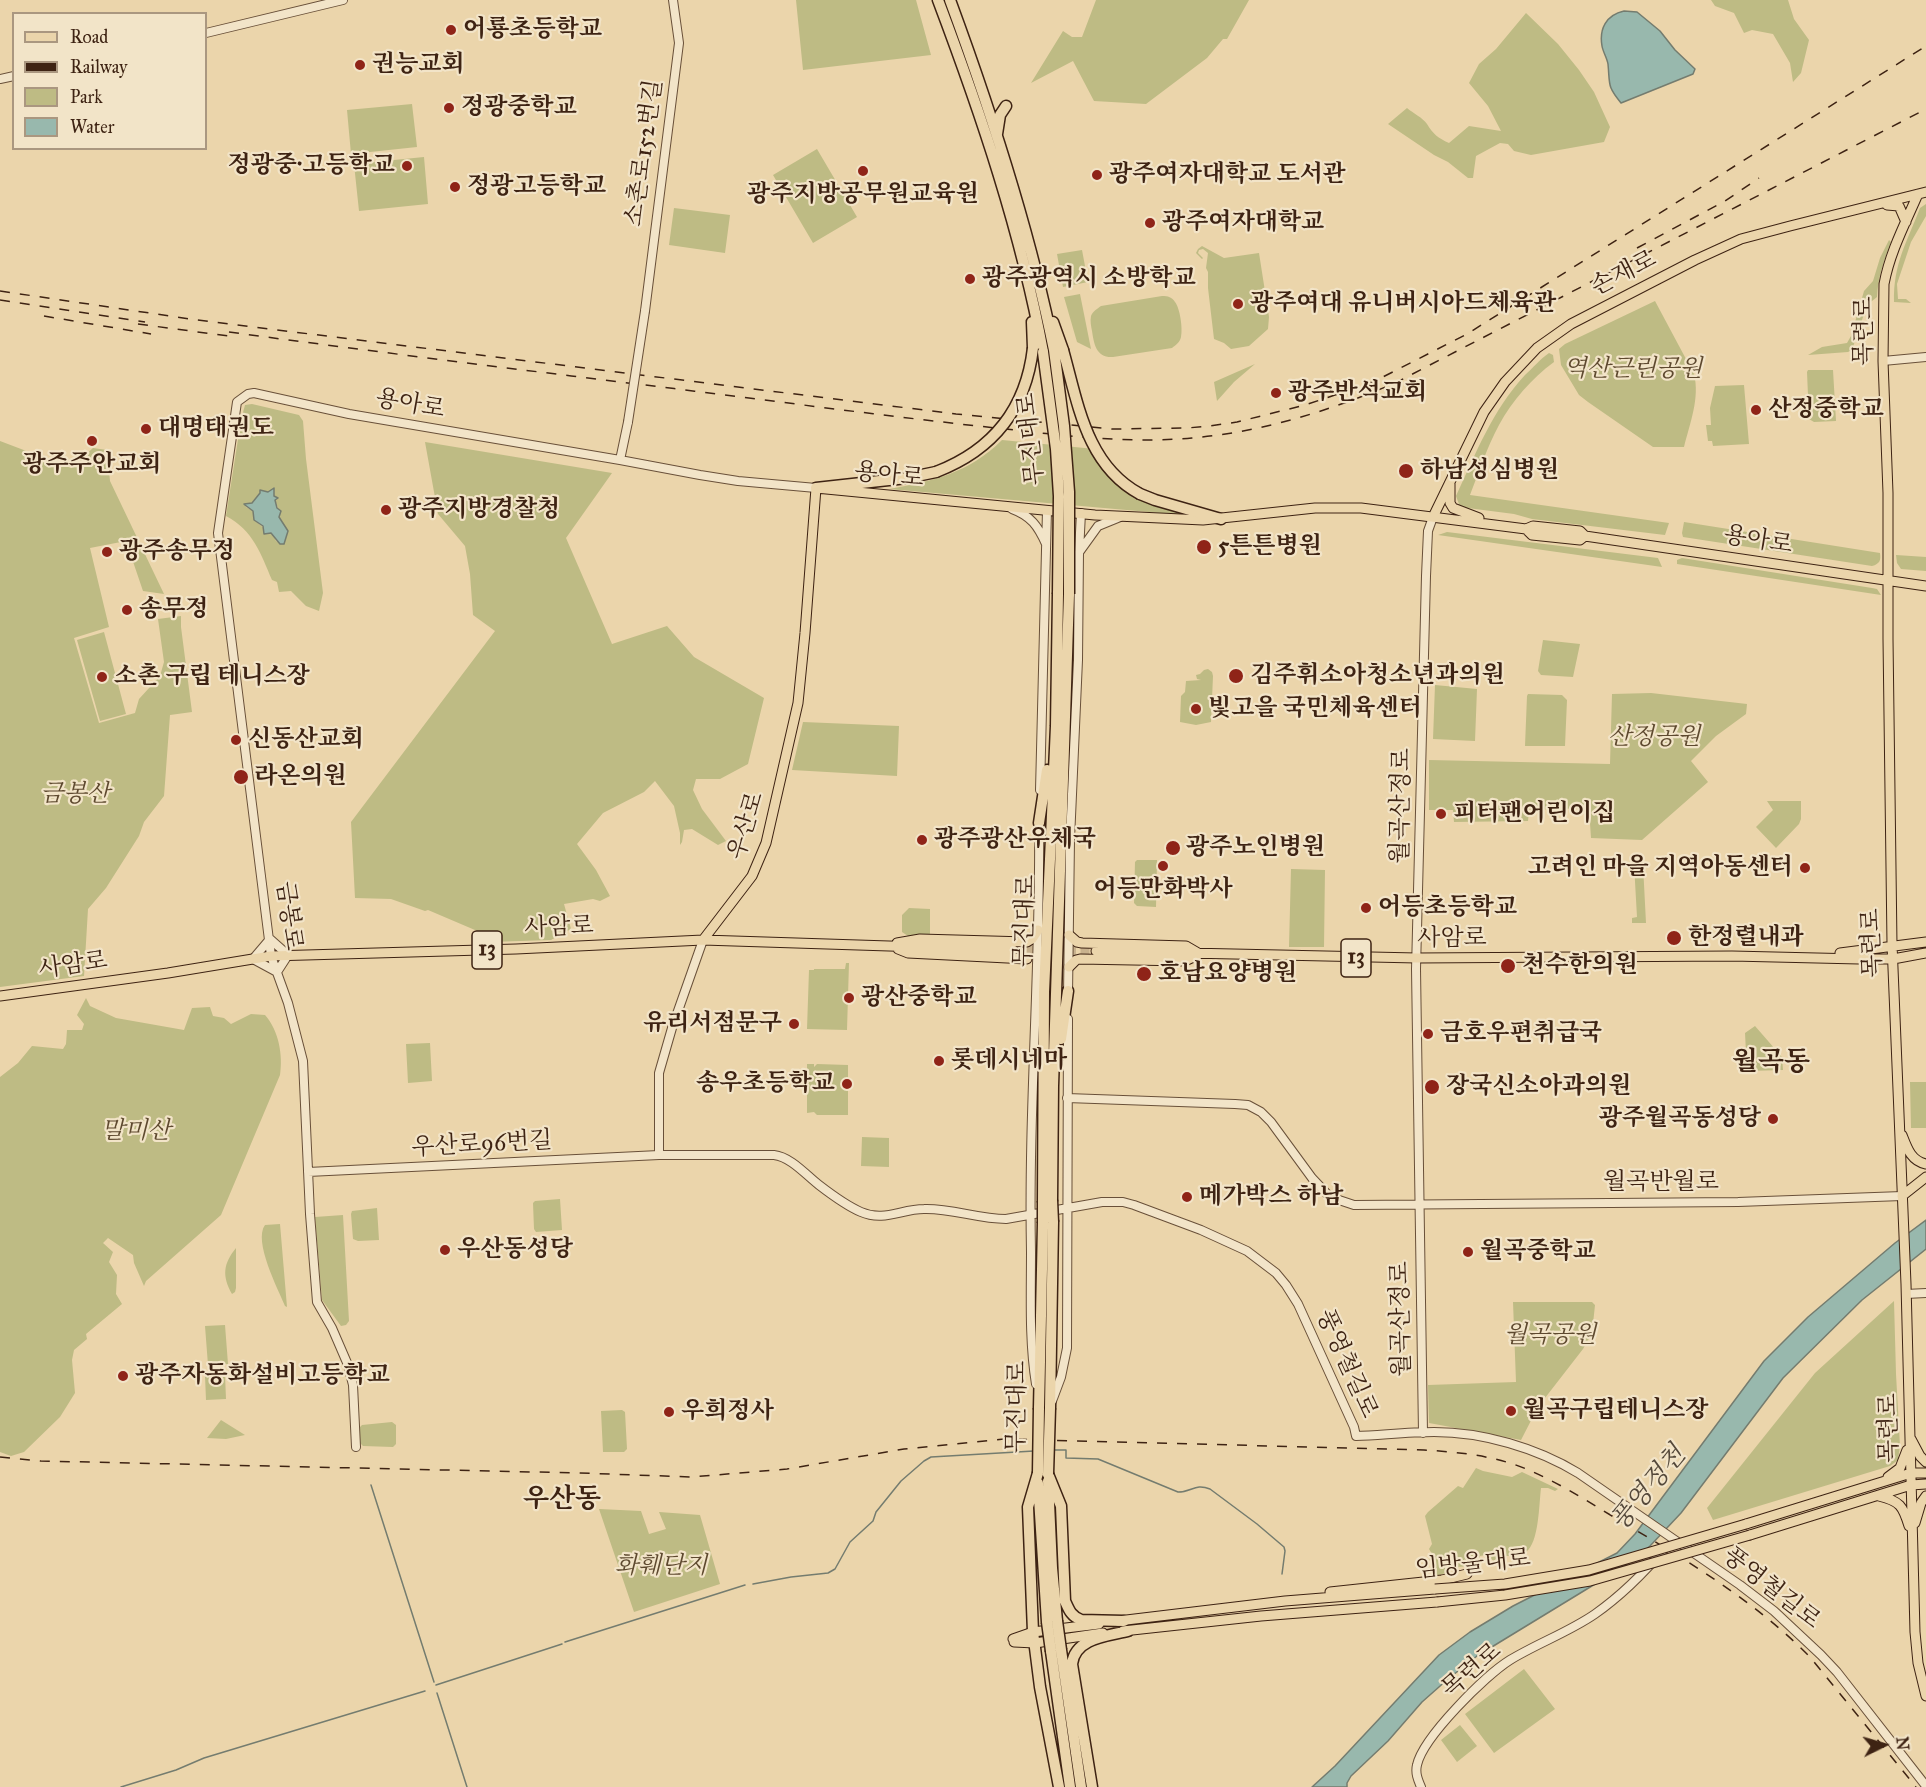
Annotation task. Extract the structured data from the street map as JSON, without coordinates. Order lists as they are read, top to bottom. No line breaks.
{"streets":{"highway":["무진대로"],"main road":["손재로","목련로","용아로","우산로","사암로","13","임방울대로"],"street":["소촌로152번길","월곡산정로","금봉로","우산로96번길","월곡반월로","풍영철길로"]},"crossings":[["소촌로152번길","용아로"],["손재로","목련로"],["손재로","용아로"],["손재로","월곡산정로"],["목련로","용아로"],["목련로","사암로"],["목련로","월곡반월로"],["목련로","풍영철길로"],["목련로","임방울대로"],["용아로","무진대로"],["용아로","월곡산정로"],["용아로","우산로"],["용아로","금봉로"],["무진대로","우산로96번길"],["무진대로","풍영철길로"],["월곡산정로","사암로"],["월곡산정로","월곡반월로"],["월곡산정로","풍영철길로"],["우산로","사암로"],["우산로","우산로96번길"],["금봉로","사암로"],["금봉로","우산로96번길"],["우산로96번길","풍영철길로"]],"districts":["월곡동","우산동"],"water":["풍영정천"],"parks":["역산근린공원","산정공원","금봉산","말미산","월곡공원","화훼단지"],"places":["어룡초등학교","권능교회","정광중학교","정광중·고등학교","광주지방공무원교육원","광주여자대학교 도서관","정광고등학교","광주여자대학교","광주광역시 소방학교","광주여대 유니버시아드체육관","광주반석교회","산정중학교","대명태권도","광주주안교회","하남성심병원","광주지방경찰청","5튼튼병원","광주송무정","송무정","김주휘소아청소년과의원","소촌 구립 테니스장","빛고을 국민체육센터","신동산교회","라온의원","피터팬어린이집","광주광산우체국","광주노인병원","어등만화박사","고려인 마을 지역아동센터","어등초등학교","한정렬내과","천수한의원","호남요양병원","광산중학교","유리서점문구","금호우편취급국","롯데시네마","송우초등학교","장국신소아과의원","광주월곡동성당","메가박스 하남","우산동성당","월곡중학교","광주자동화설비고등학교","월곡구립테니스장","우희정사"],"legend":["Road","Railway","Park","Water"],"north":"right"}
